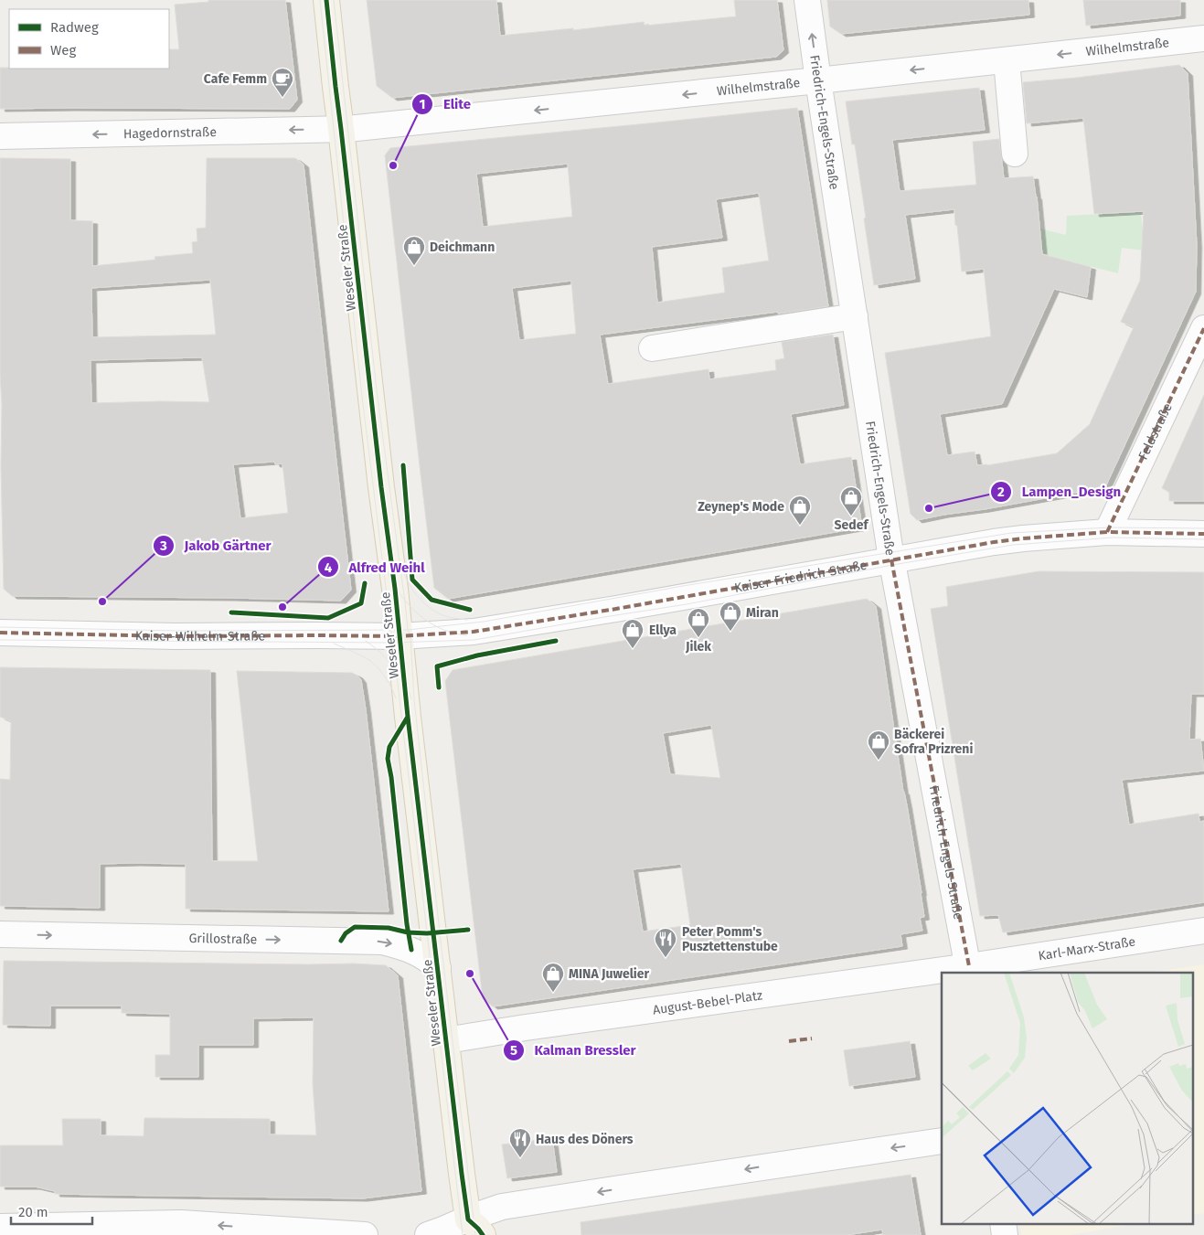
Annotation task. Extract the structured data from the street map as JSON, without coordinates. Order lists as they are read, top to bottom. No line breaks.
{"streets":{"main road":["Weseler Straße"],"street":["Wilhelmstraße","Friedrich-Engels-Straße","Hagedornstraße","Feldstraße","Kaiser-Friedrich-Straße","Kaiser-Wilhelm-Straße","Grillostraße","Karl-Marx-Straße","August-Bebel-Platz"]},"crossings":[["Wilhelmstraße","Friedrich-Engels-Straße"],["Wilhelmstraße","Hagedornstraße"],["Wilhelmstraße","Weseler Straße"],["Friedrich-Engels-Straße","Kaiser-Friedrich-Straße"],["Friedrich-Engels-Straße","Karl-Marx-Straße"],["Friedrich-Engels-Straße","August-Bebel-Platz"],["Hagedornstraße","Weseler Straße"],["Weseler Straße","Kaiser-Friedrich-Straße"],["Weseler Straße","Kaiser-Wilhelm-Straße"],["Weseler Straße","Grillostraße"],["Weseler Straße","August-Bebel-Platz"],["Feldstraße","Kaiser-Friedrich-Straße"],["Kaiser-Friedrich-Straße","Kaiser-Wilhelm-Straße"],["Karl-Marx-Straße","August-Bebel-Platz"]],"one_way":["Wilhelmstraße","Hagedornstraße","Grillostraße"],"places":{"cafe":["Cafe Femm"],"other":["Elite","Lampen_Design","Jakob Gärtner","Alfred Weihl","Kalman Bressler"],"shop":["Deichmann","Sedef","Zeynep's Mode","Miran","Jilek","Ellya","Bäckerei Sofra Prizreni","MINA Juwelier"],"restaurant":["Peter Pomm's Pusztettenstube","Haus des Döners"]},"legend":["Radweg","Weg"],"scale_bar":"20 m"}
